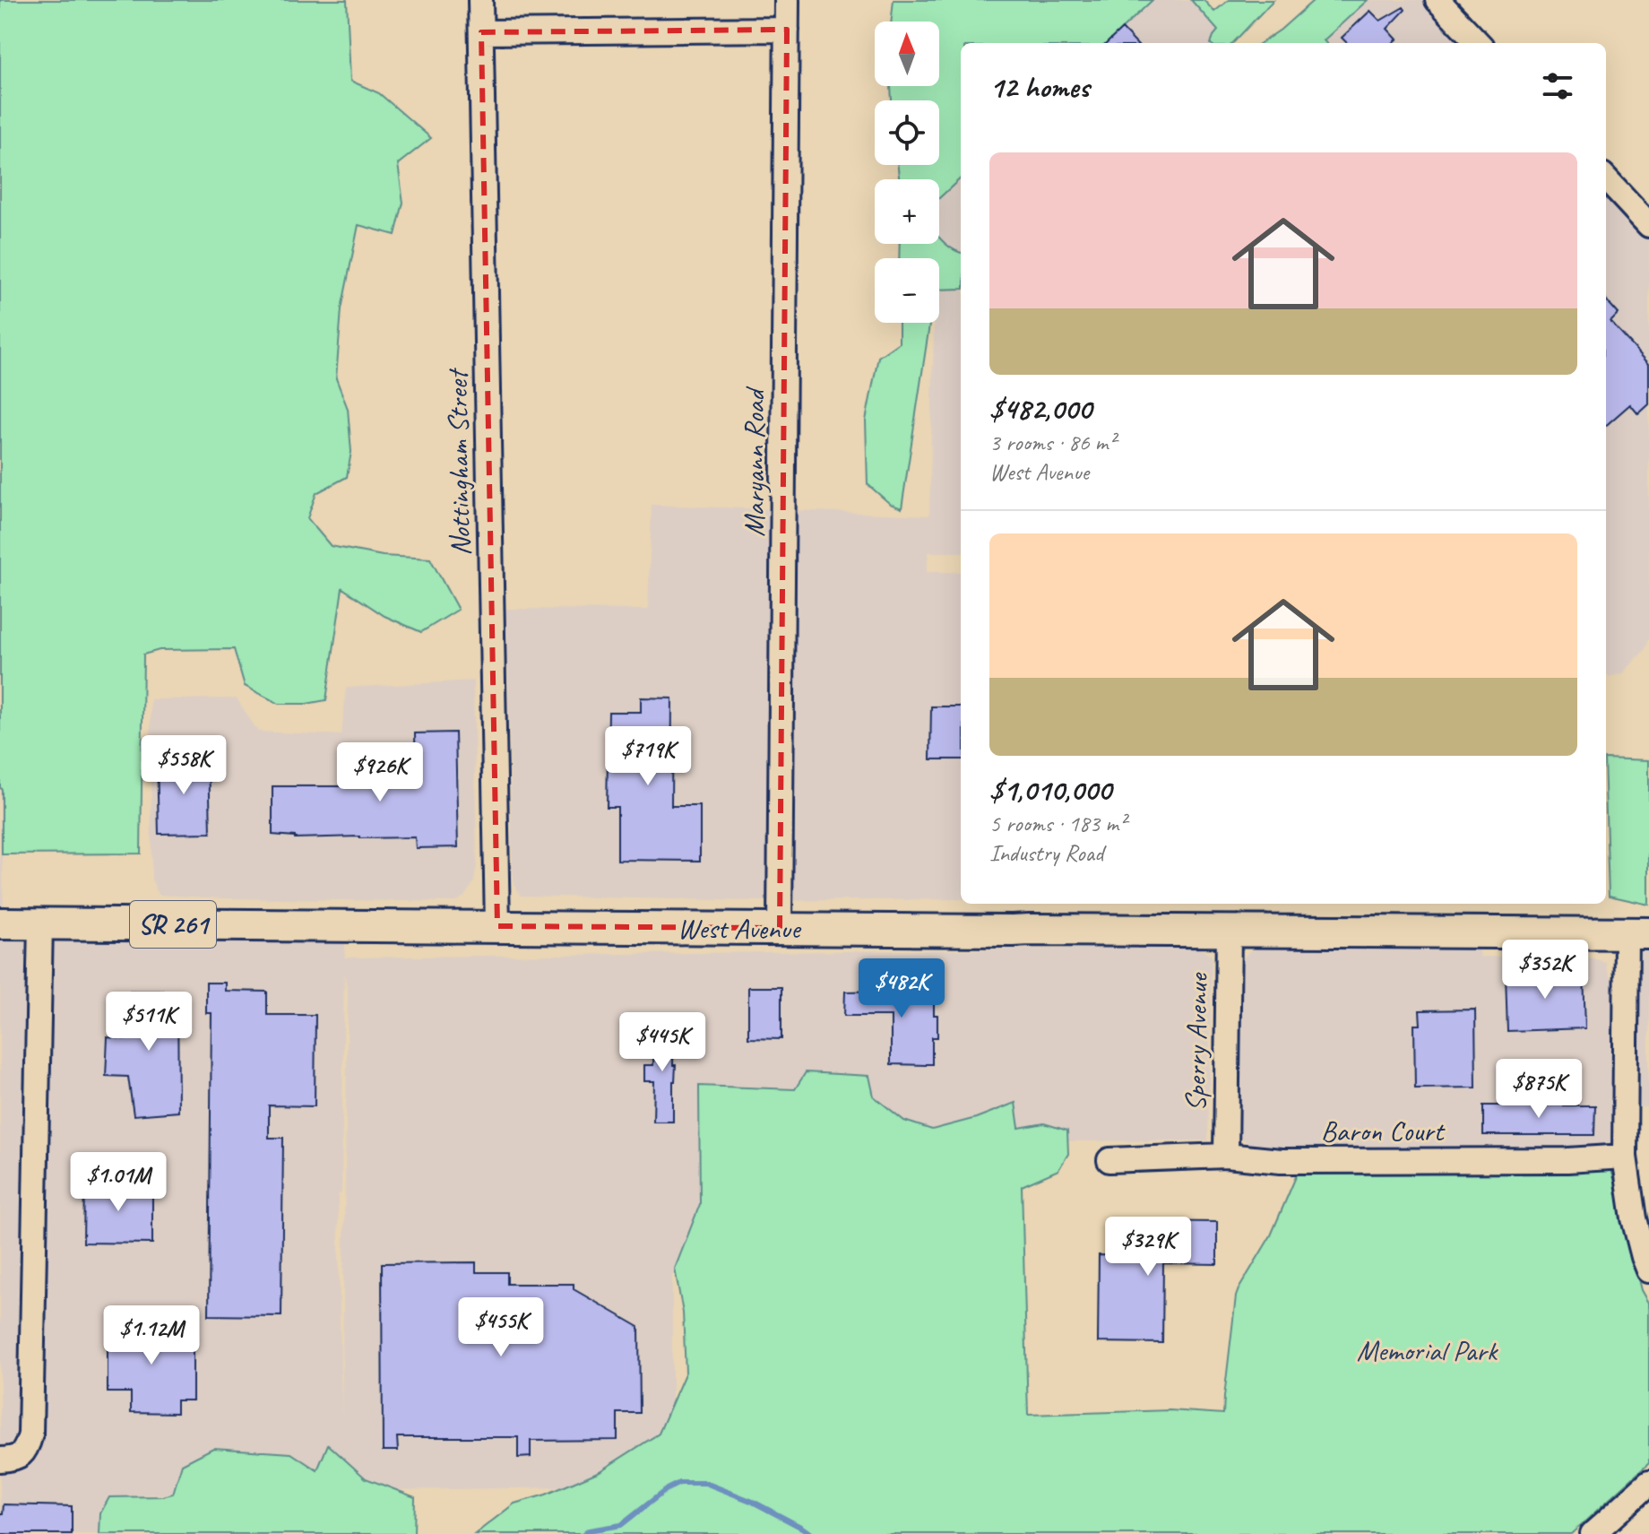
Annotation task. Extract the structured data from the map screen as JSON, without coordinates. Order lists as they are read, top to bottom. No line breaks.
{"streets":{"main road":["SR 261","West Avenue"],"street":["Nottingham Street","Maryann Road","Sperry Avenue","Baron Court"]},"crossings":[["Nottingham Street","West Avenue"],["Maryann Road","West Avenue"],["West Avenue","Sperry Avenue"],["Sperry Avenue","Baron Court"]],"parks":["Memorial Park"],"north":"top","page":{"map_buttons":["+","−"],"heading":"12 homes","list":[{"name":"$482,000","note":"3 rooms · 86 m² · West Avenue"},{"name":"$1,010,000","note":"5 rooms · 183 m² · Industry Road"}],"price":["$719K","$558K","$926K","$352K","$482K","$511K","$445K","$875K","$1.01M","$329K","$455K","$1.12M"]}}
